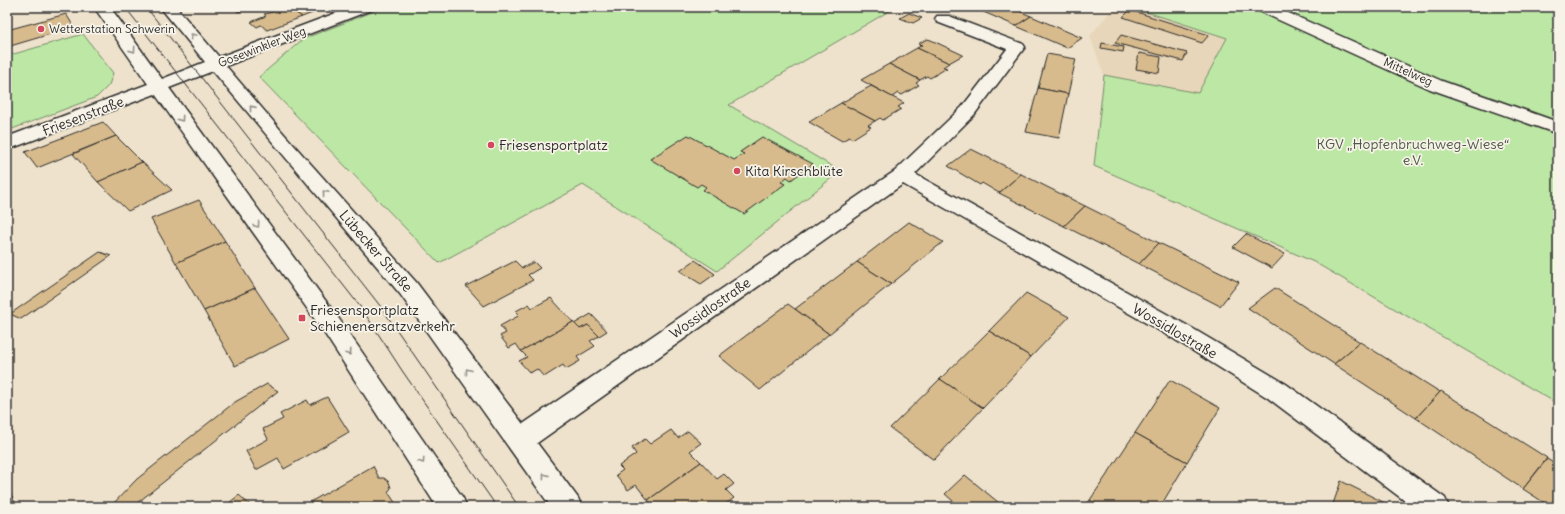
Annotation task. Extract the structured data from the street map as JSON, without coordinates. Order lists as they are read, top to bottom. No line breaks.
{"streets":{"street":["Gosewinkler Weg","Mittelweg","Friesenstraße","Lübecker Straße","Wossidlostraße"]},"crossings":[["Gosewinkler Weg","Friesenstraße"],["Gosewinkler Weg","Lübecker Straße"],["Lübecker Straße","Wossidlostraße"]],"parks":["KGV „Hopfenbruchweg-Wiese“ e.V."],"places":{"other":["Wetterstation Schwerin","Friesensportplatz","Kita Kirschblüte"],"transit":["Friesensportplatz Schienenersatzverkehr"]}}
